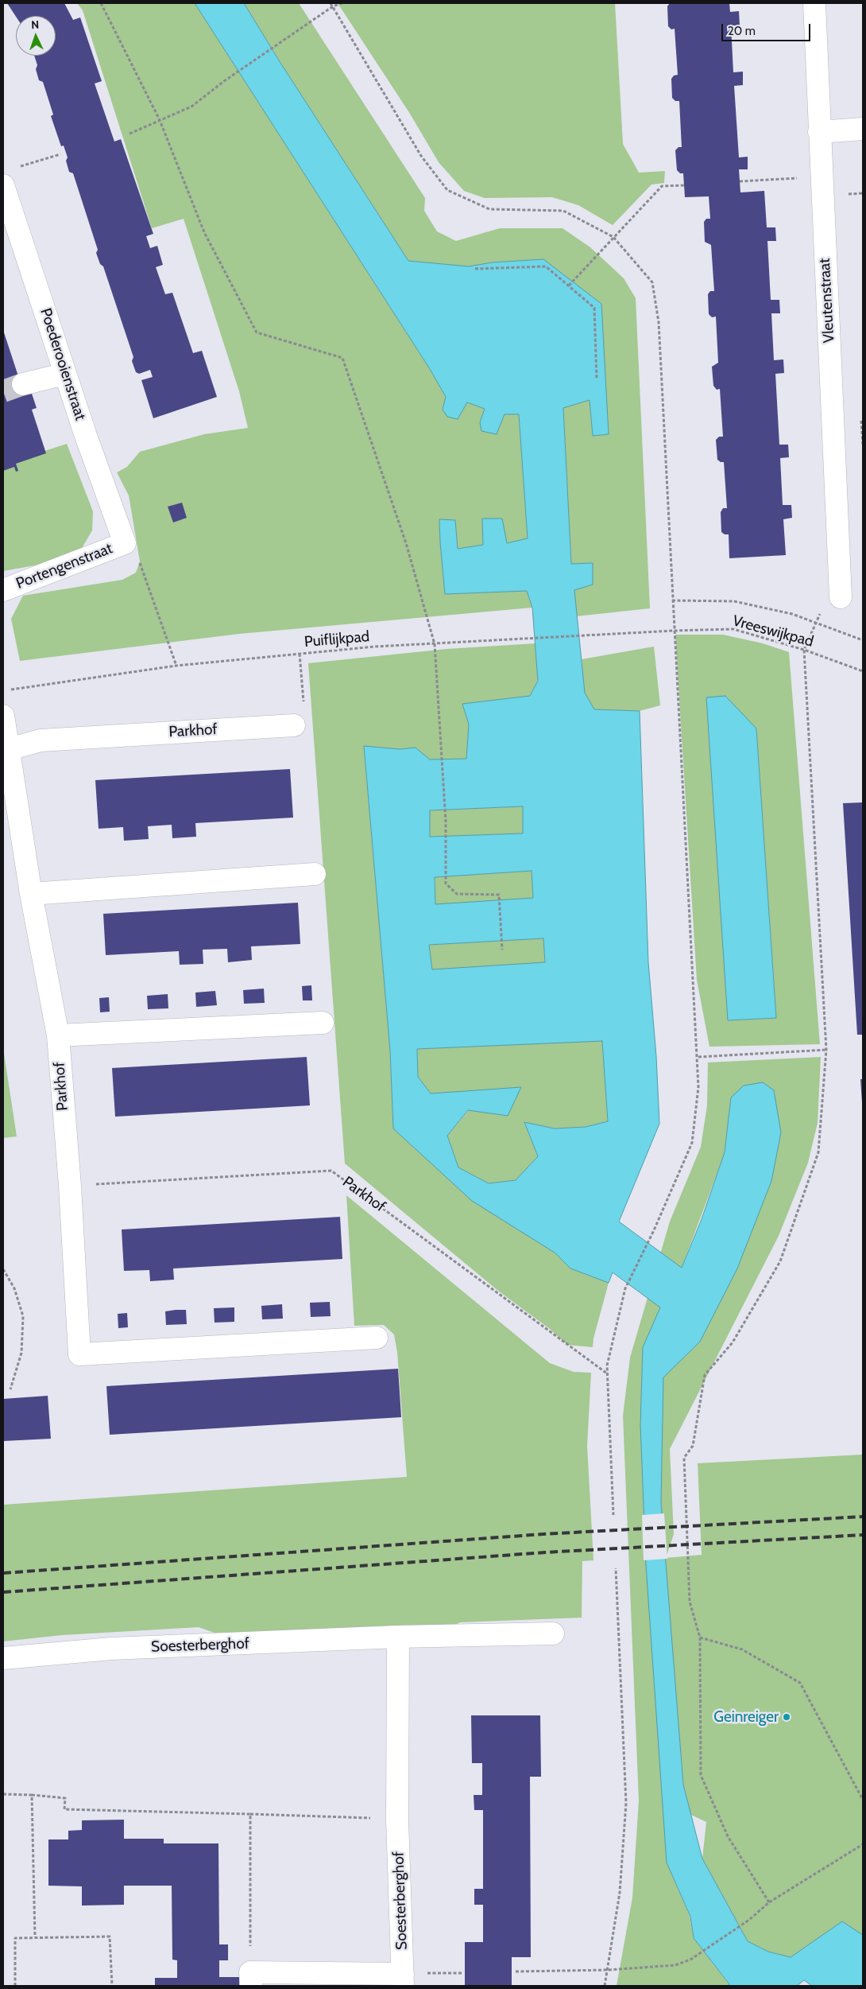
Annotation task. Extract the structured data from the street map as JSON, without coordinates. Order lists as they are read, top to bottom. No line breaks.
{"streets":{"street":["Vleutenstraat","Poederooienstraat","Portengenstraat","Parkhof","Soesterberghof"],"path":["Vreeswijkpad","Puiflijkpad"]},"crossings":[["Poederooienstraat","Portengenstraat"],["Vreeswijkpad","Puiflijkpad"]],"places":["Geinreiger"],"scale_bar":"20 m","north":"top"}
